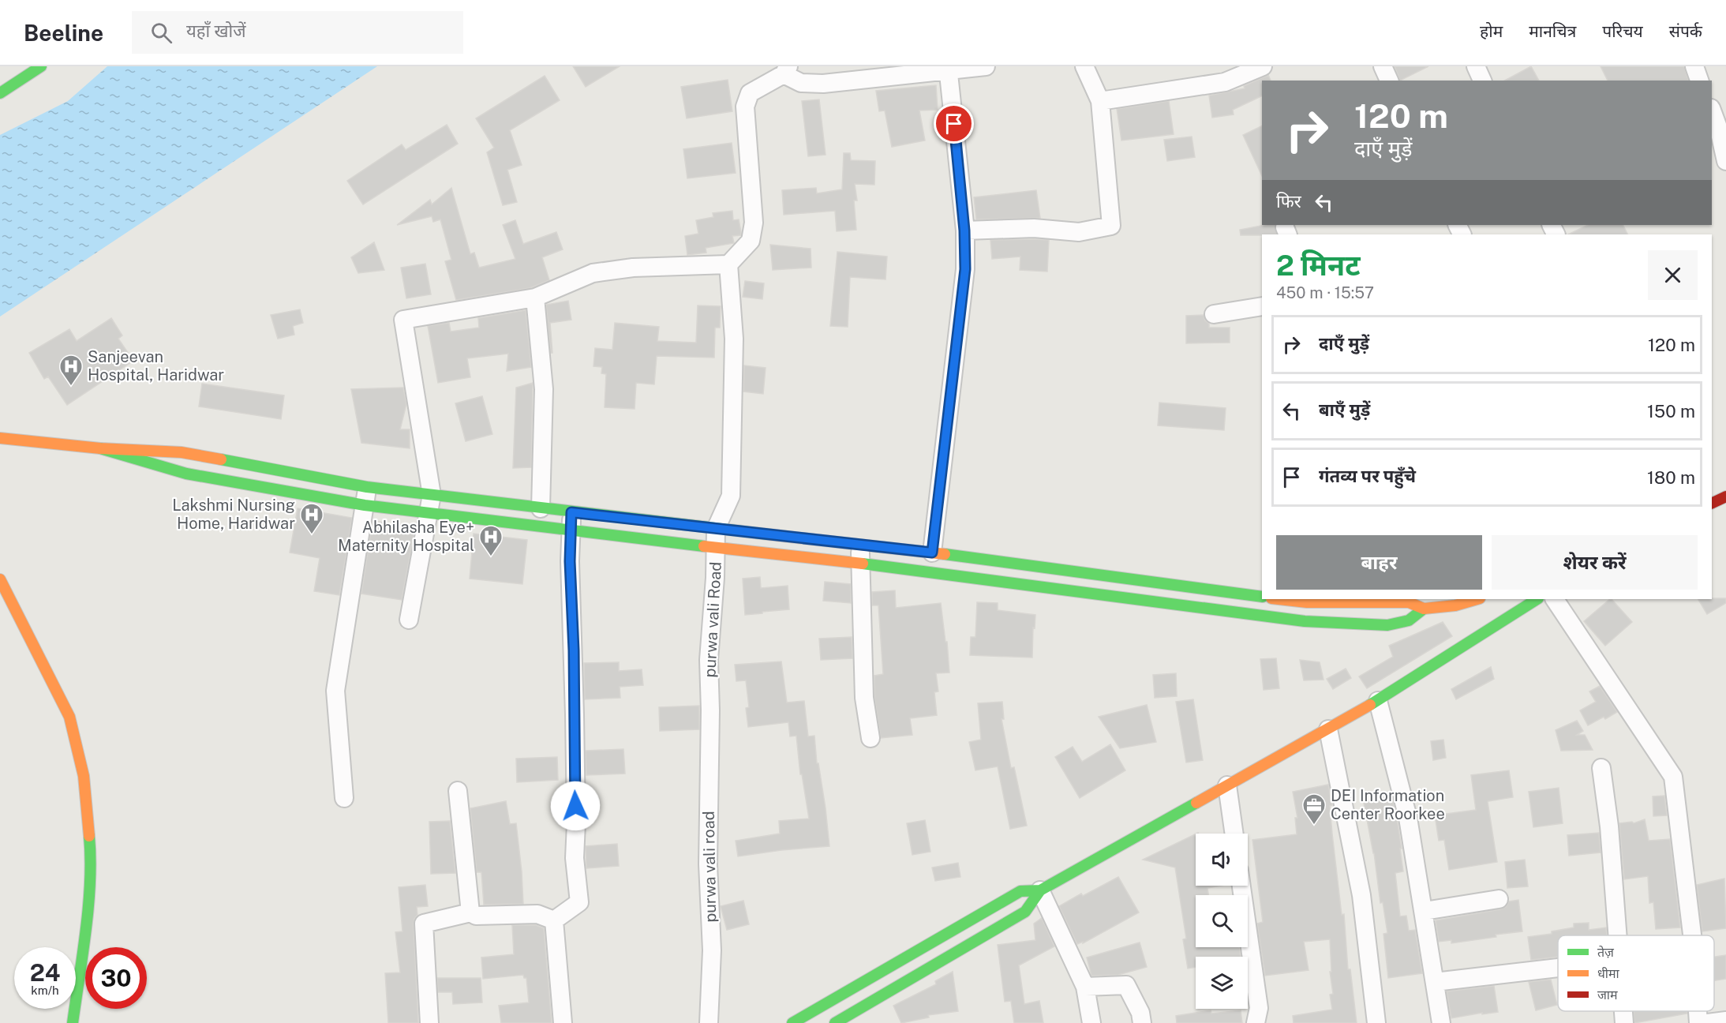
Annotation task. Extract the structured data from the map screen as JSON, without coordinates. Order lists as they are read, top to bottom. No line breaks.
{"streets":{"street":["purwa vali Road","purwa vali road"]},"crossings":[["purwa vali Road","purwa vali road"]],"places":{"hospital":["Sanjeevan Hospital, Haridwar","Lakshmi Nursing Home, Haridwar","Abhilasha Eye+ Maternity Hospital"],"office":["DEI Information Center Roorkee"]},"legend":["तेज़","धीमा","जाम"],"page":{"header":"Beeline","search":"यहाँ खोजें","nav":["होम","मानचित्र","परिचय","संपर्क"],"turn":["120 m","दाएँ मुड़ें"],"then":"फिर","heading":["2 मिनट","450 m · 15:57"],"list":[{"name":"दाएँ मुड़ें","value":"120 m"},{"name":"बाएँ मुड़ें","value":"150 m"},{"name":"गंतव्य पर पहुँचे","value":"180 m"}],"buttons":["बाहर","शेयर करें"],"speed":"24 km/h","limit":"30"}}
